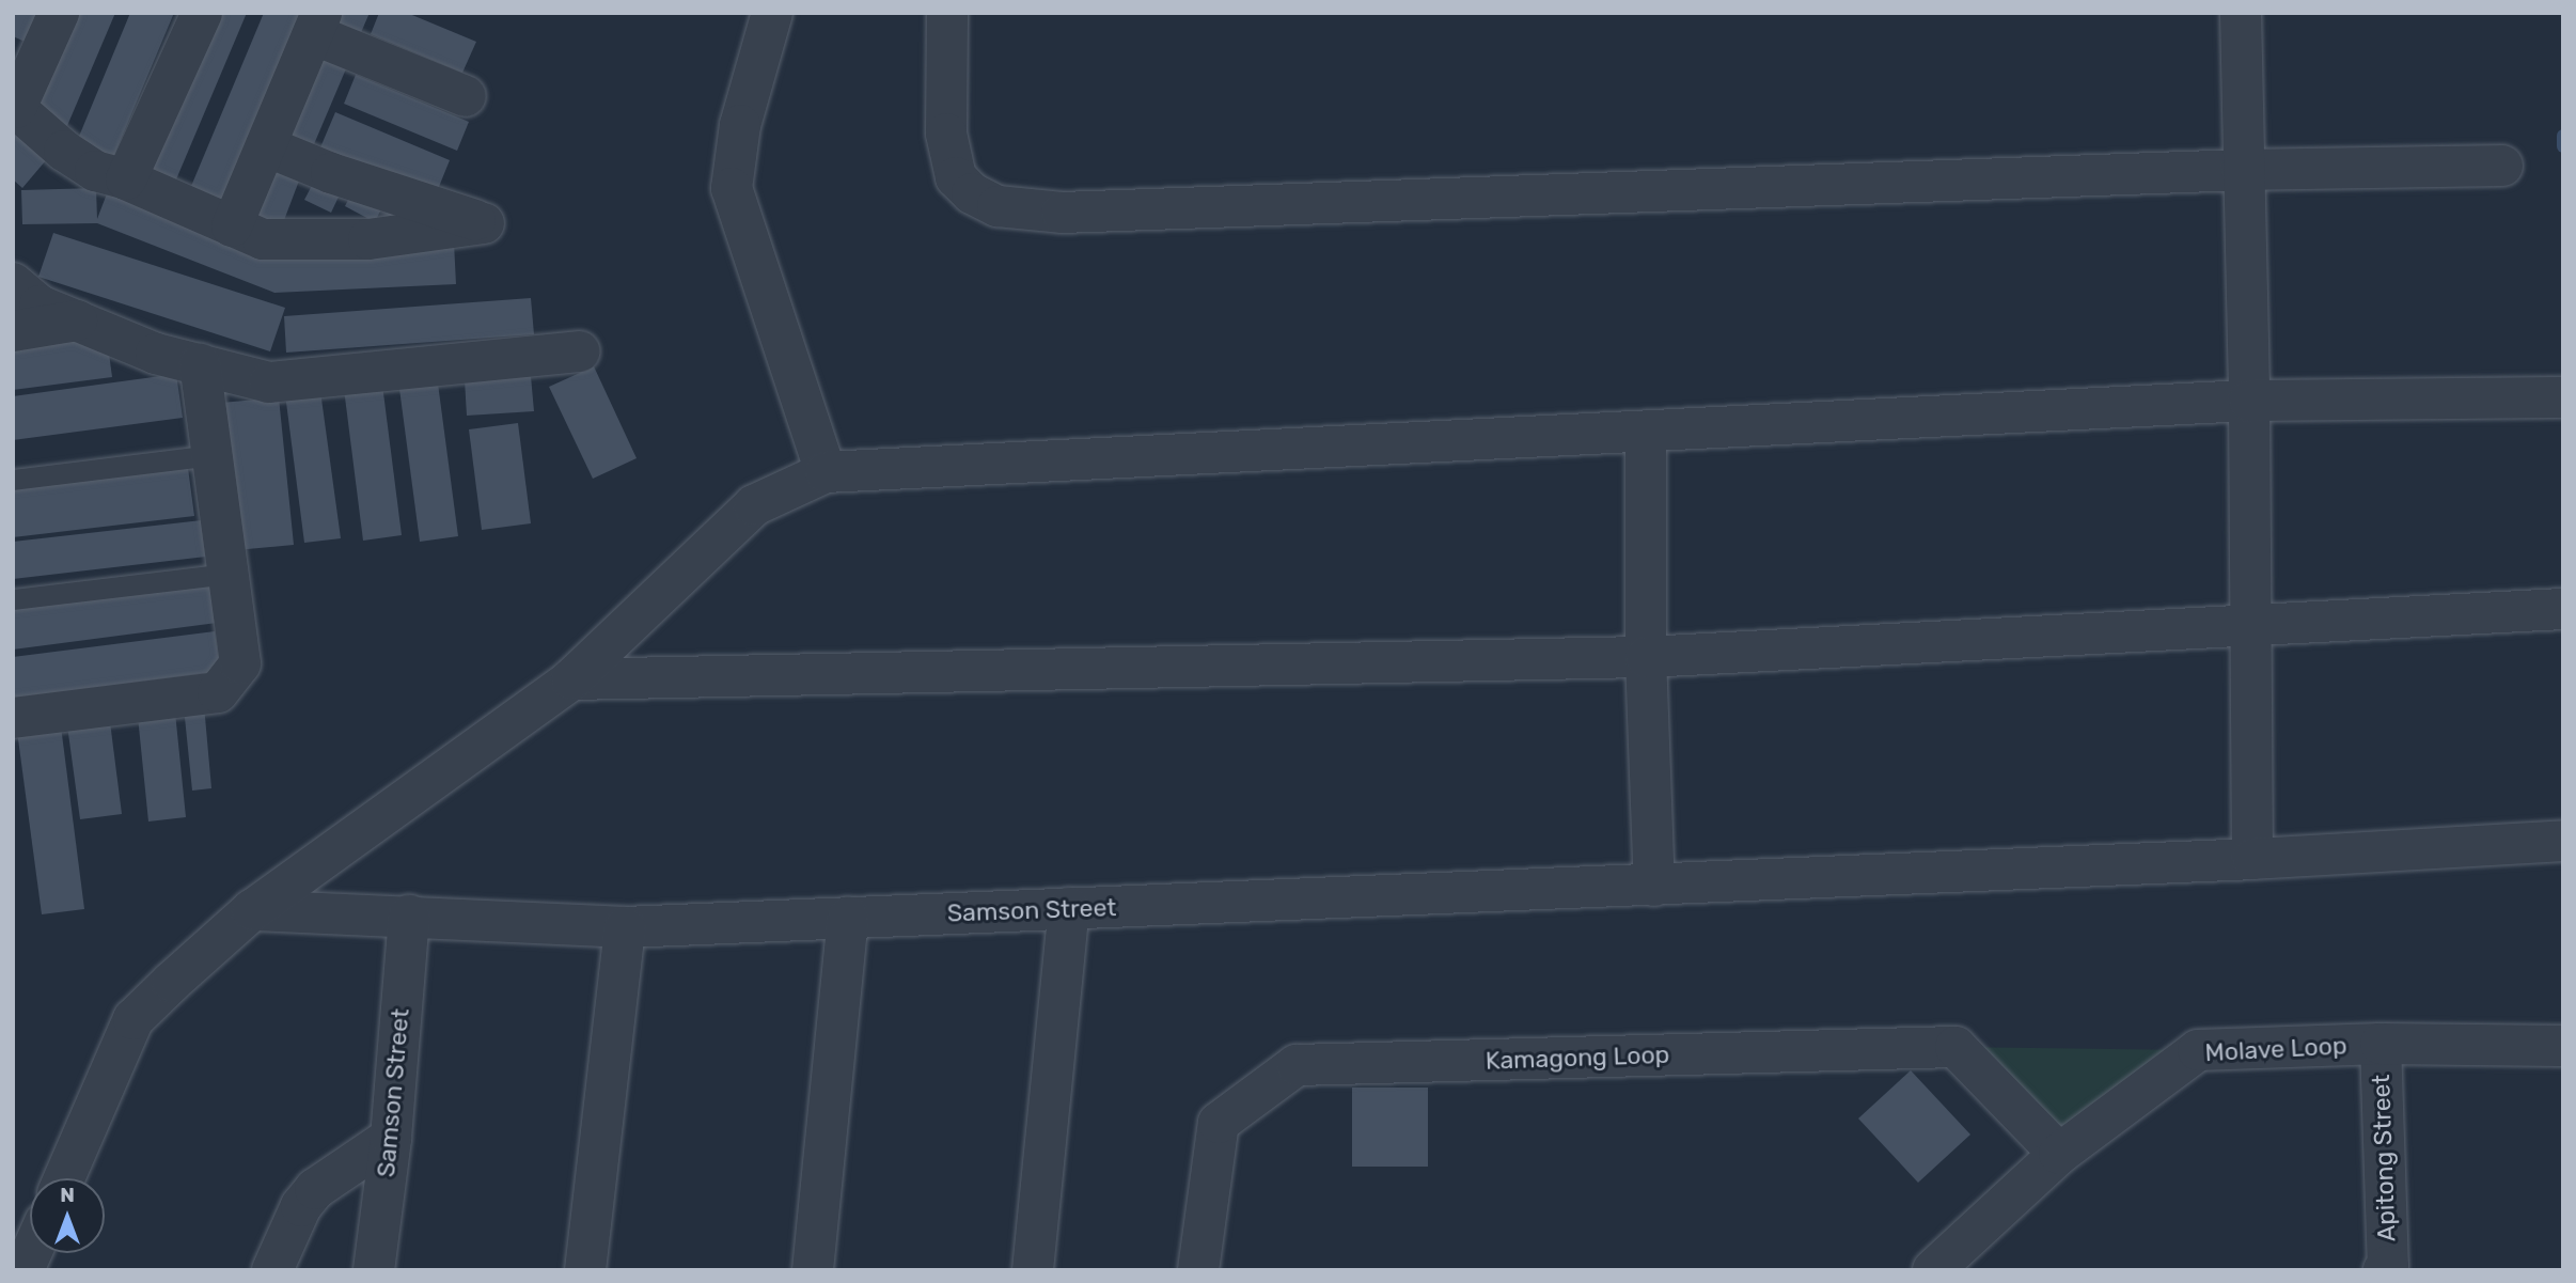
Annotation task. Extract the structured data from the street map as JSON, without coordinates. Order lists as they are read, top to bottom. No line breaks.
{"streets":{"street":["Samson Street","Molave Loop","Kamagong Loop","Apitong Street"]},"crossings":[["Molave Loop","Kamagong Loop"],["Molave Loop","Apitong Street"]],"north":"top"}
